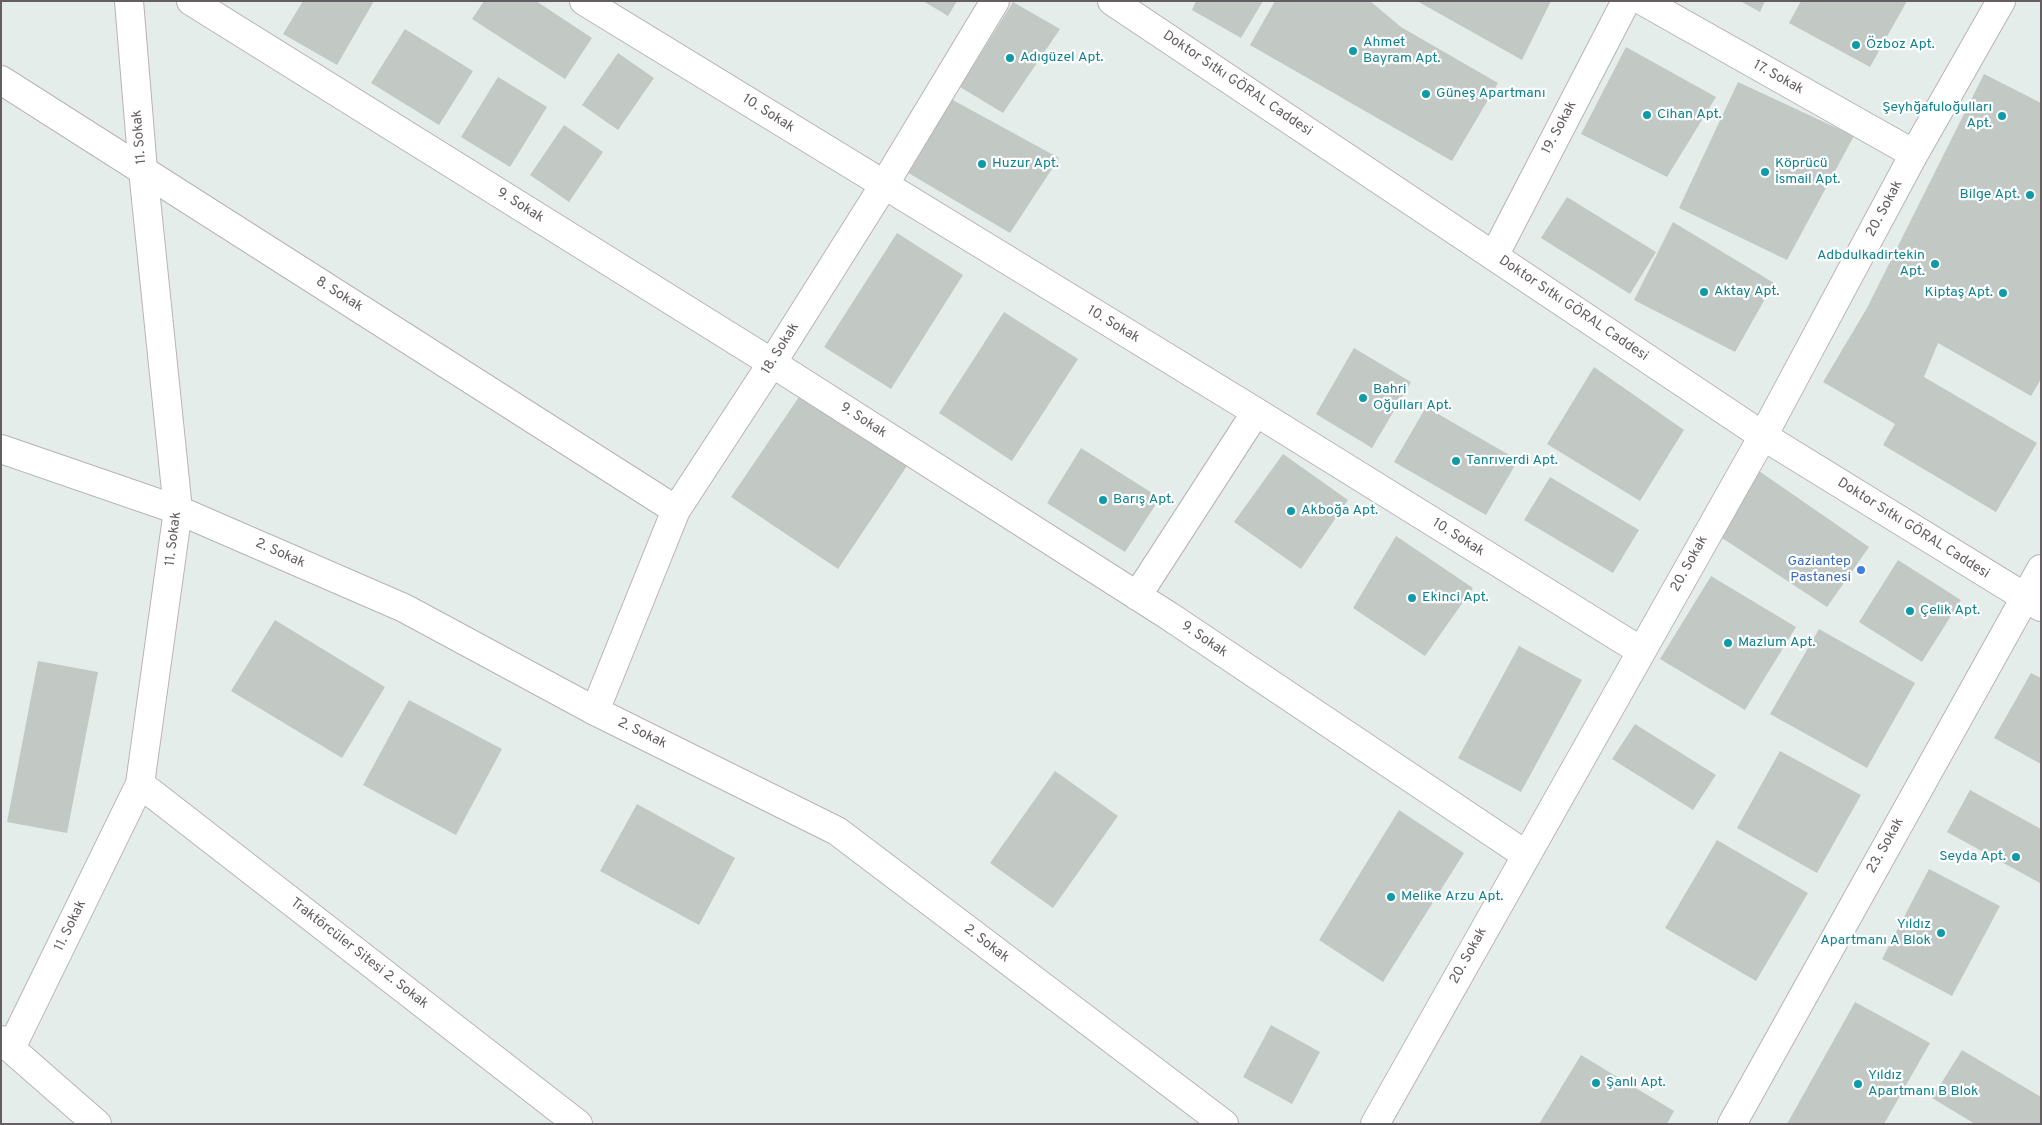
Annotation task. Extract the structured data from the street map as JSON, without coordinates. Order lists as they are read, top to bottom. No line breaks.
{"streets":{"street":["17. Sokak","Doktor Sıtkı GÖRAL Caddesi","10. Sokak","19. Sokak","11. Sokak","9. Sokak","20. Sokak","8. Sokak","18. Sokak","2. Sokak","23. Sokak","Traktörcüler Sitesi 2. Sokak"]},"crossings":[["17. Sokak","20. Sokak"],["Doktor Sıtkı GÖRAL Caddesi","19. Sokak"],["Doktor Sıtkı GÖRAL Caddesi","20. Sokak"],["Doktor Sıtkı GÖRAL Caddesi","23. Sokak"],["10. Sokak","20. Sokak"],["10. Sokak","18. Sokak"],["11. Sokak","8. Sokak"],["11. Sokak","2. Sokak"],["11. Sokak","Traktörcüler Sitesi 2. Sokak"],["9. Sokak","20. Sokak"],["9. Sokak","18. Sokak"],["8. Sokak","18. Sokak"],["18. Sokak","2. Sokak"]],"places":["Özboz Apt.","Ahmet Bayram Apt.","Adıgüzel Apt.","Güneş Apartmanı","Cihan Apt.","Şeyhğafuloğulları Apt.","Huzur Apt.","Köprücü İsmail Apt.","Bilge Apt.","Adbdulkadirtekin Apt.","Aktay Apt.","Kiptaş Apt.","Bahri Oğulları Apt.","Tanrıverdi Apt.","Barış Apt.","Akboğa Apt.","Gaziantep Pastanesi","Ekinci Apt.","Çelik Apt.","Mazlum Apt.","Seyda Apt.","Melike Arzu Apt.","Yıldız Apartmanı A Blok","Şanlı Apt.","Yıldız Apartmanı B Blok"]}
